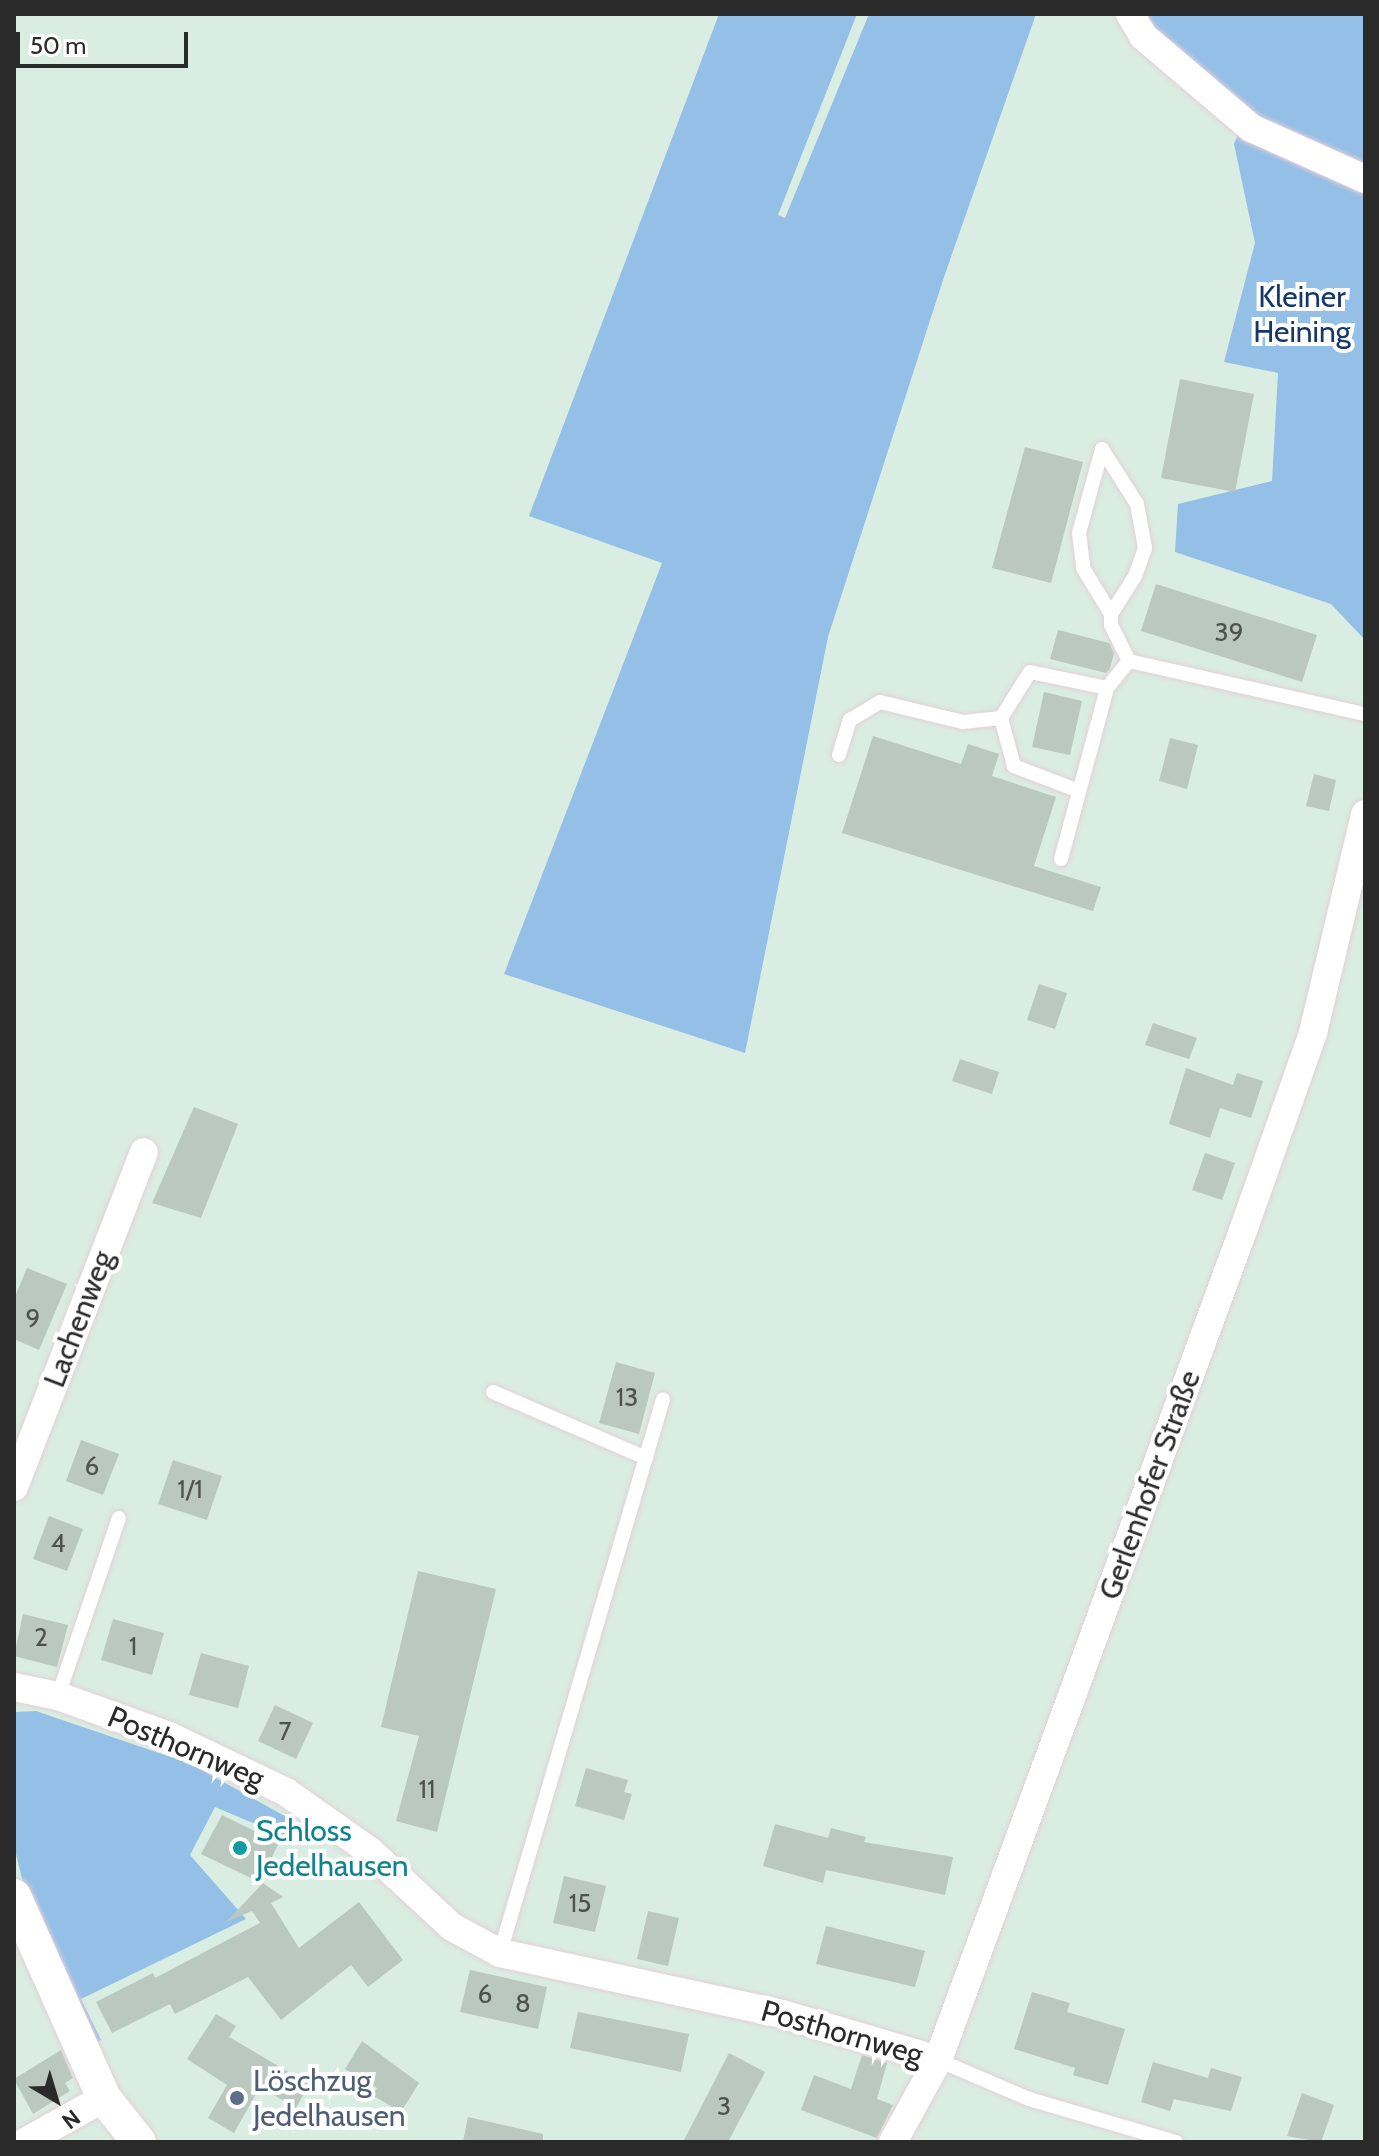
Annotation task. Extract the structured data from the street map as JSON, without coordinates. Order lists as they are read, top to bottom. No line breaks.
{"streets":{"street":["Lachenweg","Gerlenhofer Straße","Posthornweg"]},"crossings":[["Gerlenhofer Straße","Posthornweg"]],"parks":["Kleiner Heining"],"places":["Schloss Jedelhausen","Löschzug Jedelhausen"],"house_numbers":["39","9","13","6","1/1","4","2","1","7","11","15","6","8","3"],"scale_bar":"50 m","north":"bottom right"}
